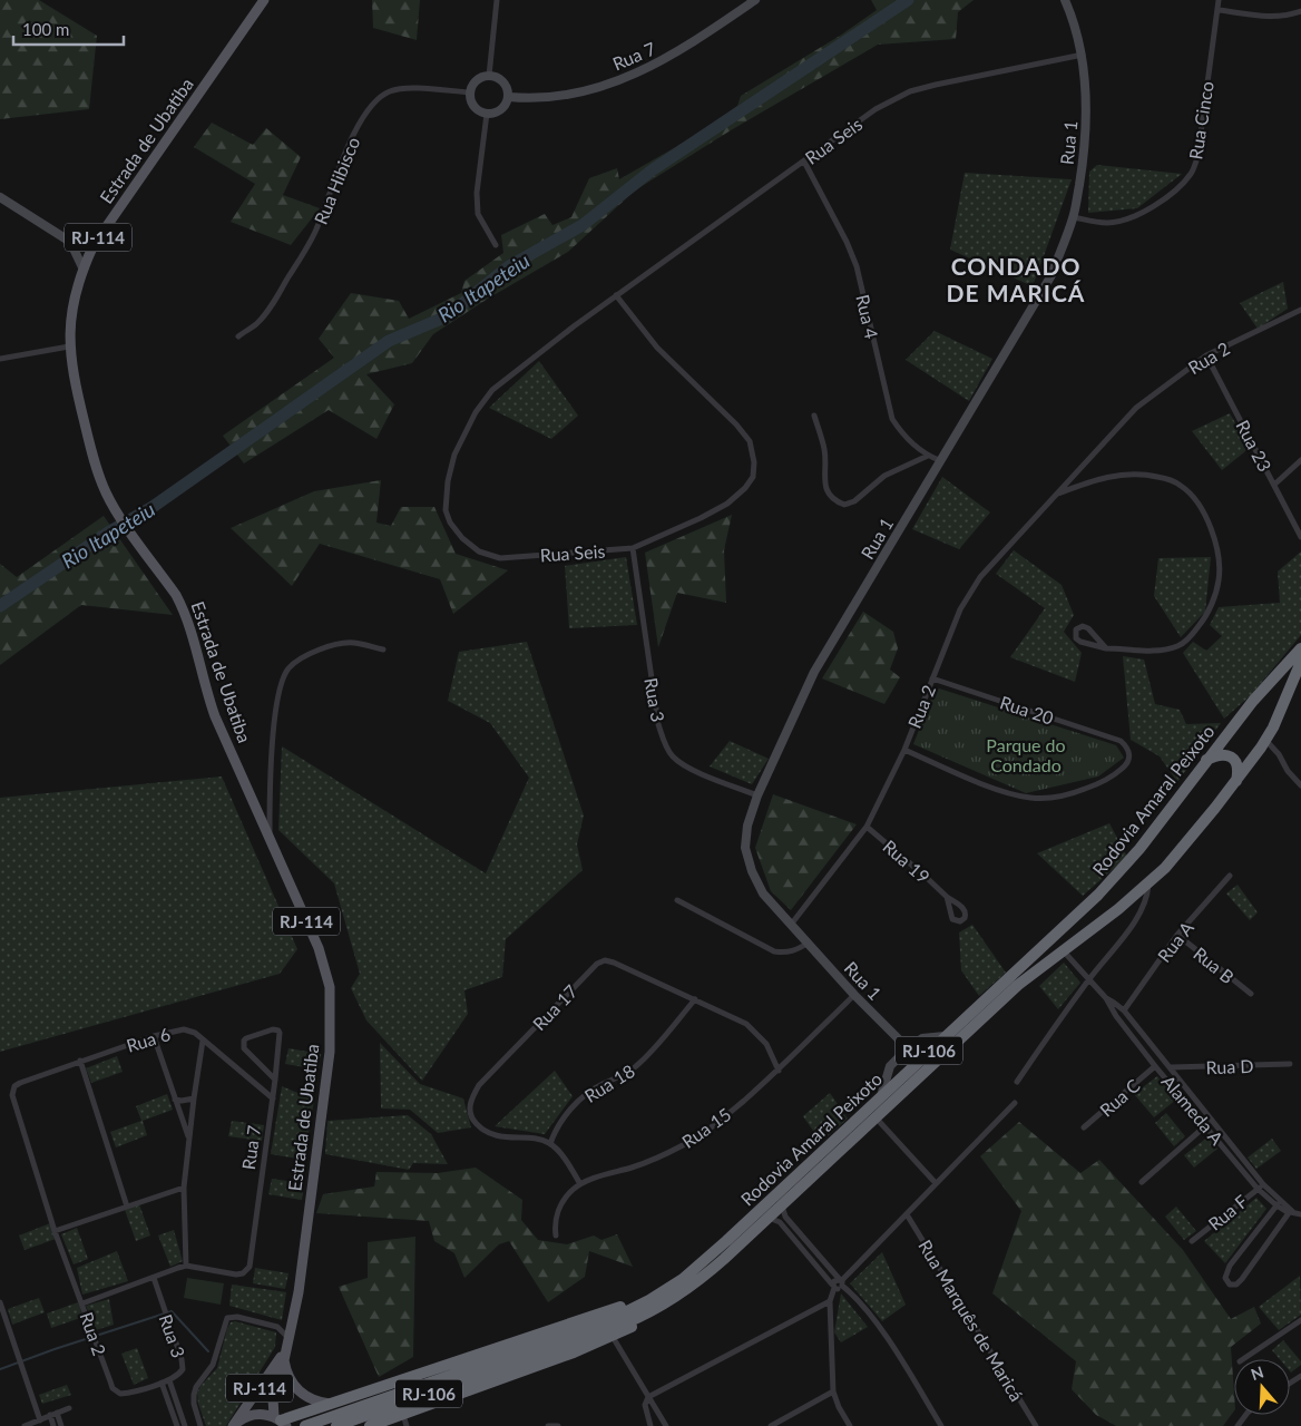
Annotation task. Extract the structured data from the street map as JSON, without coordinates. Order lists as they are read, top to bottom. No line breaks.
{"streets":{"highway":["Rodovia Amaral Peixoto","RJ-106"],"main road":["Estrada de Ubatiba","RJ-114"],"street":["Rua 7","Rua Cinco","Rua Seis","Rua 1","Rua Hibisco","Rua 4","Rua 2","Rua 23","Rua 3","Rua 20","Rua 19","Rua A","Rua B","Rua 17","Rua 6","Rua D","Rua 18","Rua C","Alameda A","Rua 15","Rua F","Rua Marquês de Maricá"]},"crossings":[["Rua 7","Rua Hibisco"],["Rua 7","Rua 6"],["Rua Cinco","Rua 1"],["Estrada de Ubatiba","RJ-114"],["Rua Seis","Rua 1"],["Rua Seis","Rua 4"],["Rua Seis","Rua 3"],["Rua 1","Rua 4"],["Rua 1","Rua 2"],["Rua 1","Rua 3"],["Rua 1","Rua 15"],["Rua 2","Rua 23"],["Rua 2","Rua 3"],["Rua 2","Rua 20"],["Rua 2","Rua 19"],["Rua 2","Rua 6"],["Rodovia Amaral Peixoto","Alameda A"],["Rua A","Rua B"],["Rua A","Alameda A"],["Rua 17","Rua 18"],["Rua 17","Rua 15"],["Rua D","Alameda A"],["Rua C","Alameda A"],["Alameda A","Rua F"]],"districts":["CONDADO DE MARICÁ"],"water":["Rio Itapeteiu"],"parks":["Parque do Condado"],"scale_bar":"100 m","north":"top"}
